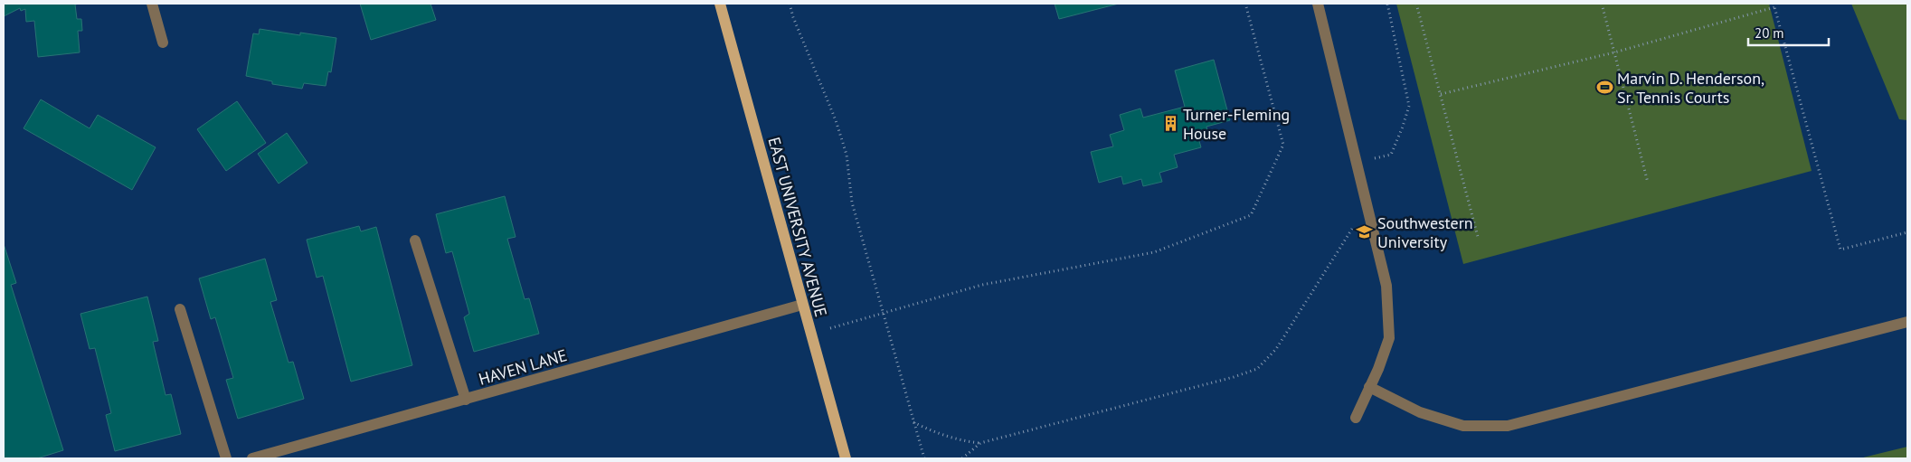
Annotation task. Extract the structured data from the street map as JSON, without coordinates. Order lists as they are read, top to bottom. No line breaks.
{"streets":{"main road":["EAST UNIVERSITY AVENUE"],"street":["HAVEN LANE"]},"crossings":[["EAST UNIVERSITY AVENUE","HAVEN LANE"]],"places":{"sports":["Marvin D. Henderson, Sr. Tennis Courts"],"building":["Turner-Fleming House"],"school or university":["Southwestern University"]},"scale_bar":"20 m"}
